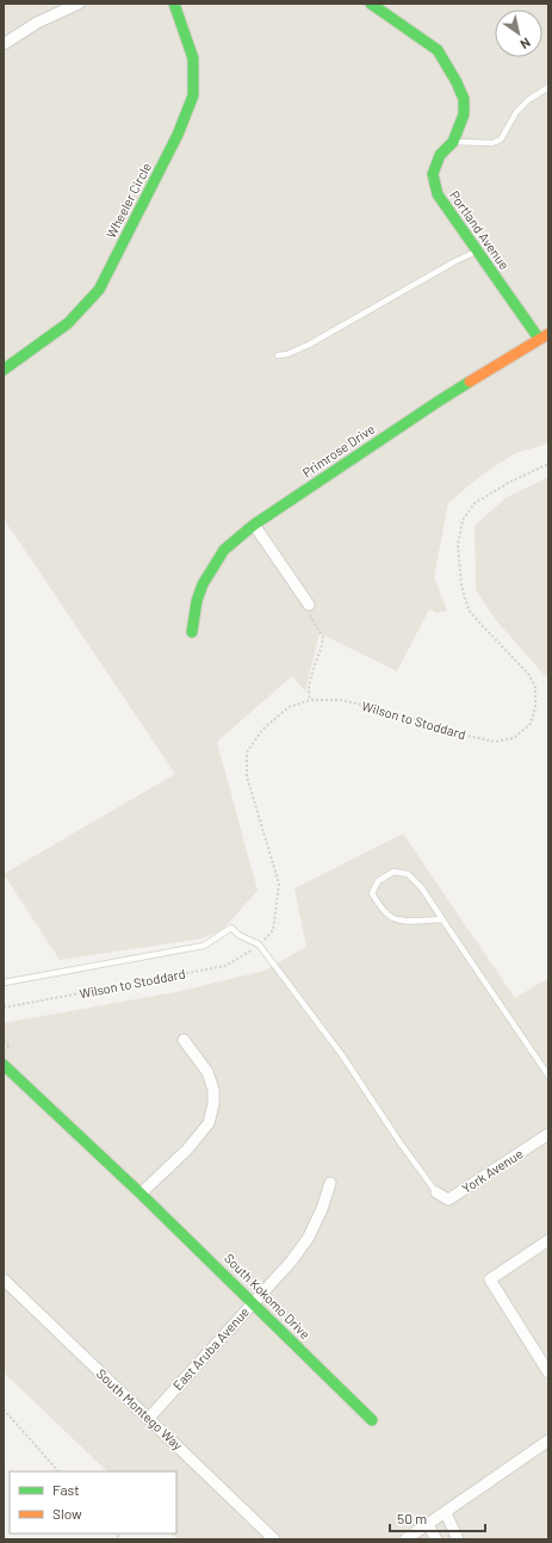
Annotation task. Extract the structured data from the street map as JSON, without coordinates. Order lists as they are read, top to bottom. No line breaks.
{"streets":{"street":["Wheeler Circle","Portland Avenue","Primrose Drive","York Avenue","South Kokomo Drive","East Aruba Avenue","South Montego Way"],"path":["Wilson to Stoddard"]},"crossings":[["Portland Avenue","Primrose Drive"],["South Kokomo Drive","East Aruba Avenue"],["East Aruba Avenue","South Montego Way"]],"legend":["Fast","Slow"],"scale_bar":"50 m","north":"bottom right"}
